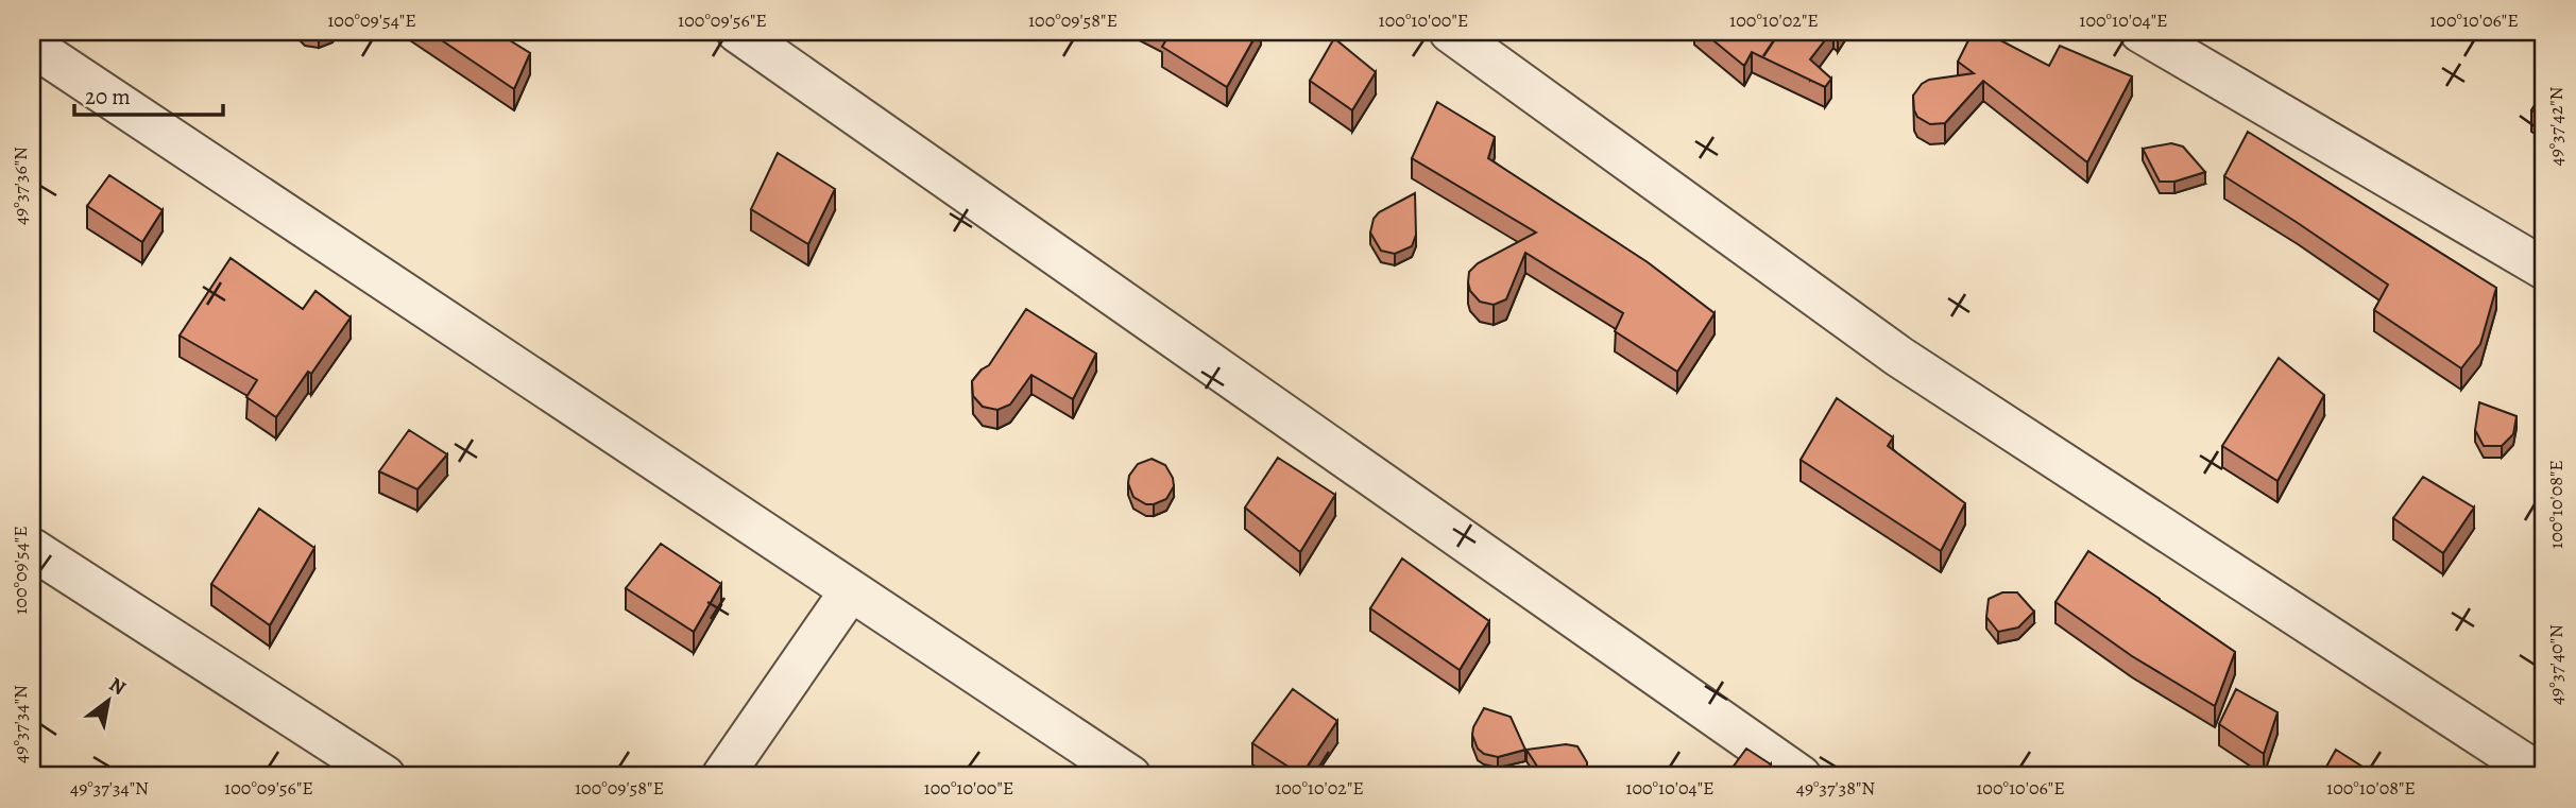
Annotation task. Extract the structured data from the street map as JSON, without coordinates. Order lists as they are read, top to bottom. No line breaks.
{"scale_bar":"20 m","north":"top right","coordinates":["100°09'54\"E","100°09'56\"E","100°09'58\"E","100°10'00\"E","100°10'02\"E","100°10'04\"E","100°10'06\"E","49°37'42\"N","49°37'36\"N","100°10'08\"E","49°37'40\"N","49°37'34\"N","49°37'38\"N"]}
